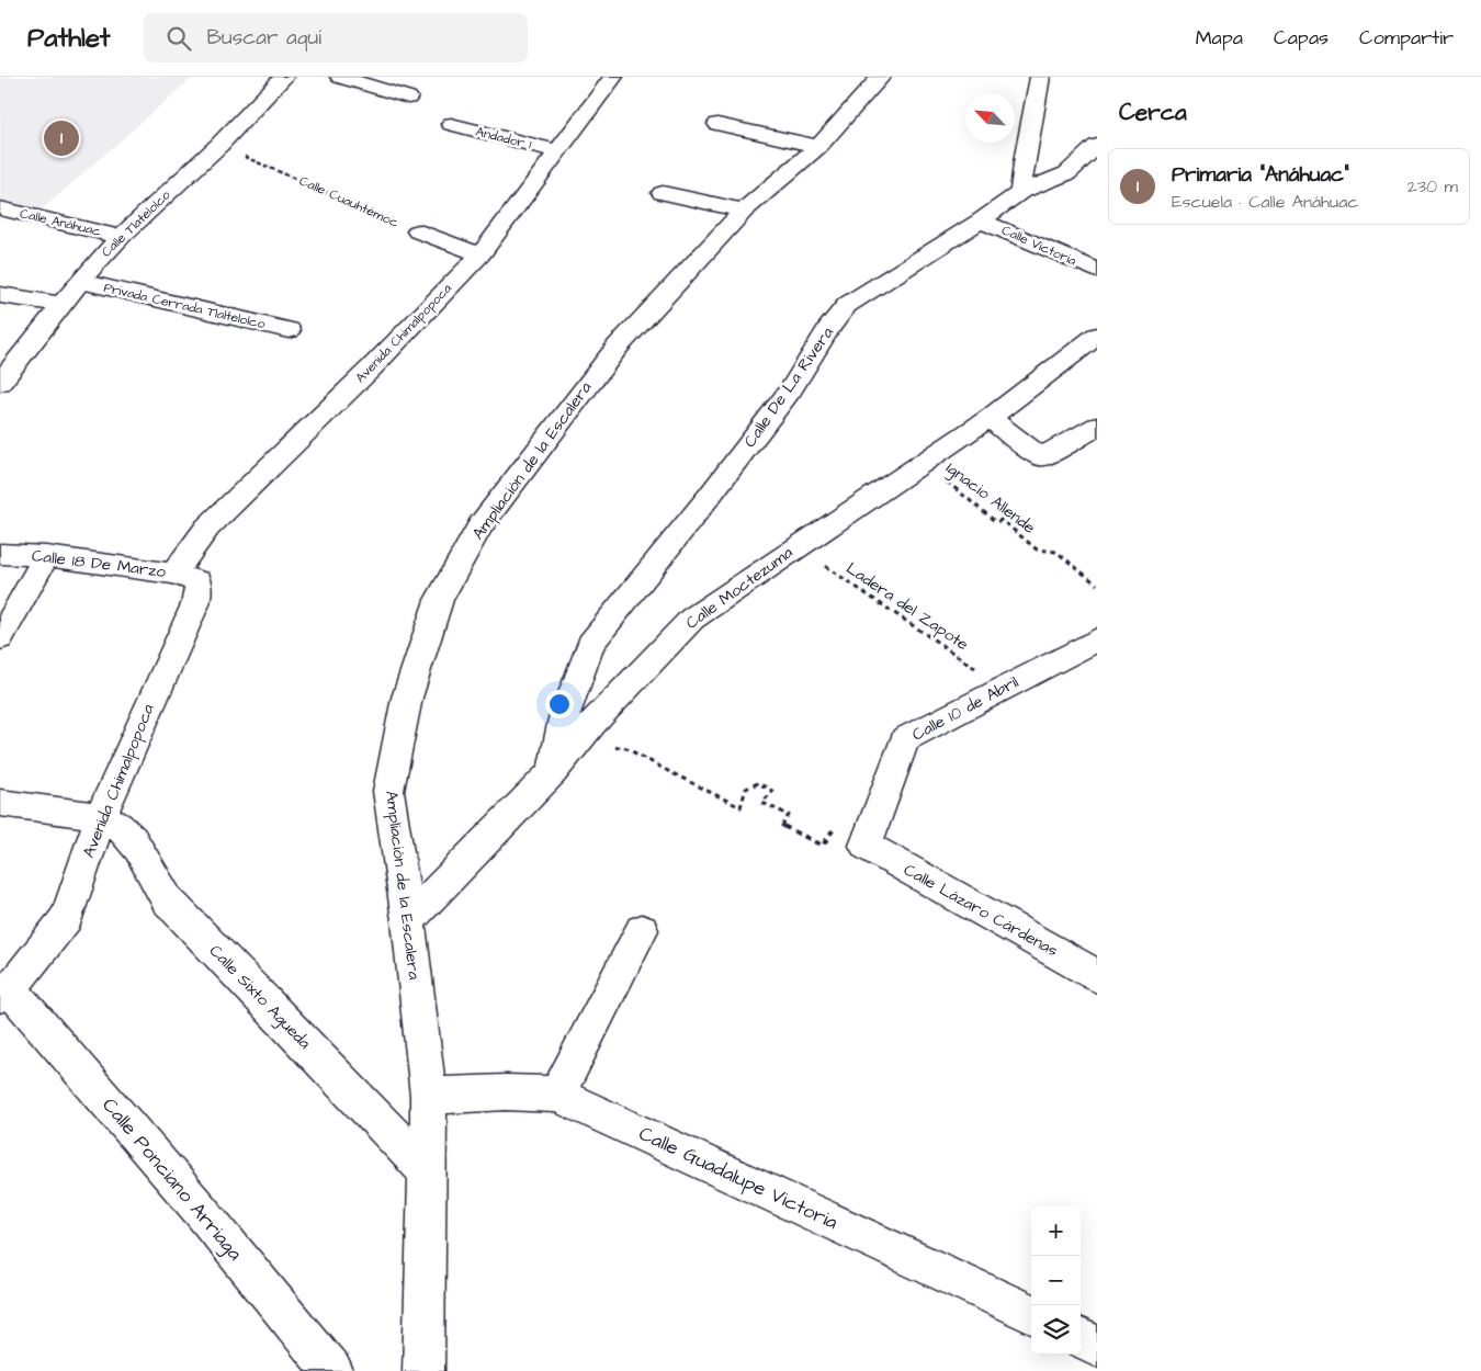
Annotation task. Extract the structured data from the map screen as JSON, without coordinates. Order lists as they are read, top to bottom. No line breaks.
{"streets":{"street":["Andador 1","Calle Cuauhtémoc","Calle Anáhuac","Calle Tlatelolco","Calle Victoria","Privada Cerrada Tlaltelolco","Avenida Chimalpopoca","Calle De La Rivera","Ampliación de la Escalera","Calle 18 De Marzo","Calle Moctezuma","Calle 10 de Abril","Calle Lázaro Cárdenas","Calle Sixto Agueda","Calle Guadalupe Victoria","Calle Ponciano Arriaga"],"path":["Ignacio Allende","Ladera del Zapote"]},"crossings":[["Andador 1","Avenida Chimalpopoca"],["Calle Cuauhtémoc","Calle Tlatelolco"],["Calle Cuauhtémoc","Avenida Chimalpopoca"],["Calle Anáhuac","Calle Tlatelolco"],["Calle Tlatelolco","Privada Cerrada Tlaltelolco"],["Calle Victoria","Calle De La Rivera"],["Avenida Chimalpopoca","Calle 18 De Marzo"],["Avenida Chimalpopoca","Calle Sixto Agueda"],["Avenida Chimalpopoca","Calle Ponciano Arriaga"],["Calle De La Rivera","Calle Moctezuma"],["Ampliación de la Escalera","Calle Moctezuma"],["Ampliación de la Escalera","Calle Sixto Agueda"],["Ampliación de la Escalera","Calle Guadalupe Victoria"],["Ignacio Allende","Calle Moctezuma"],["Calle Moctezuma","Ladera del Zapote"],["Ladera del Zapote","Calle 10 de Abril"],["Calle 10 de Abril","Calle Lázaro Cárdenas"]],"north":"top left","page":{"header":"Pathlet","search":"Buscar aquí","nav":["Mapa","Capas","Compartir"],"heading":"Cerca","pins":"1","list":[{"mark":"1","name":"Primaria \"Anáhuac\"","note":"Escuela · Calle Anáhuac","value":"230 m"}],"map_buttons":["+","−"]}}
